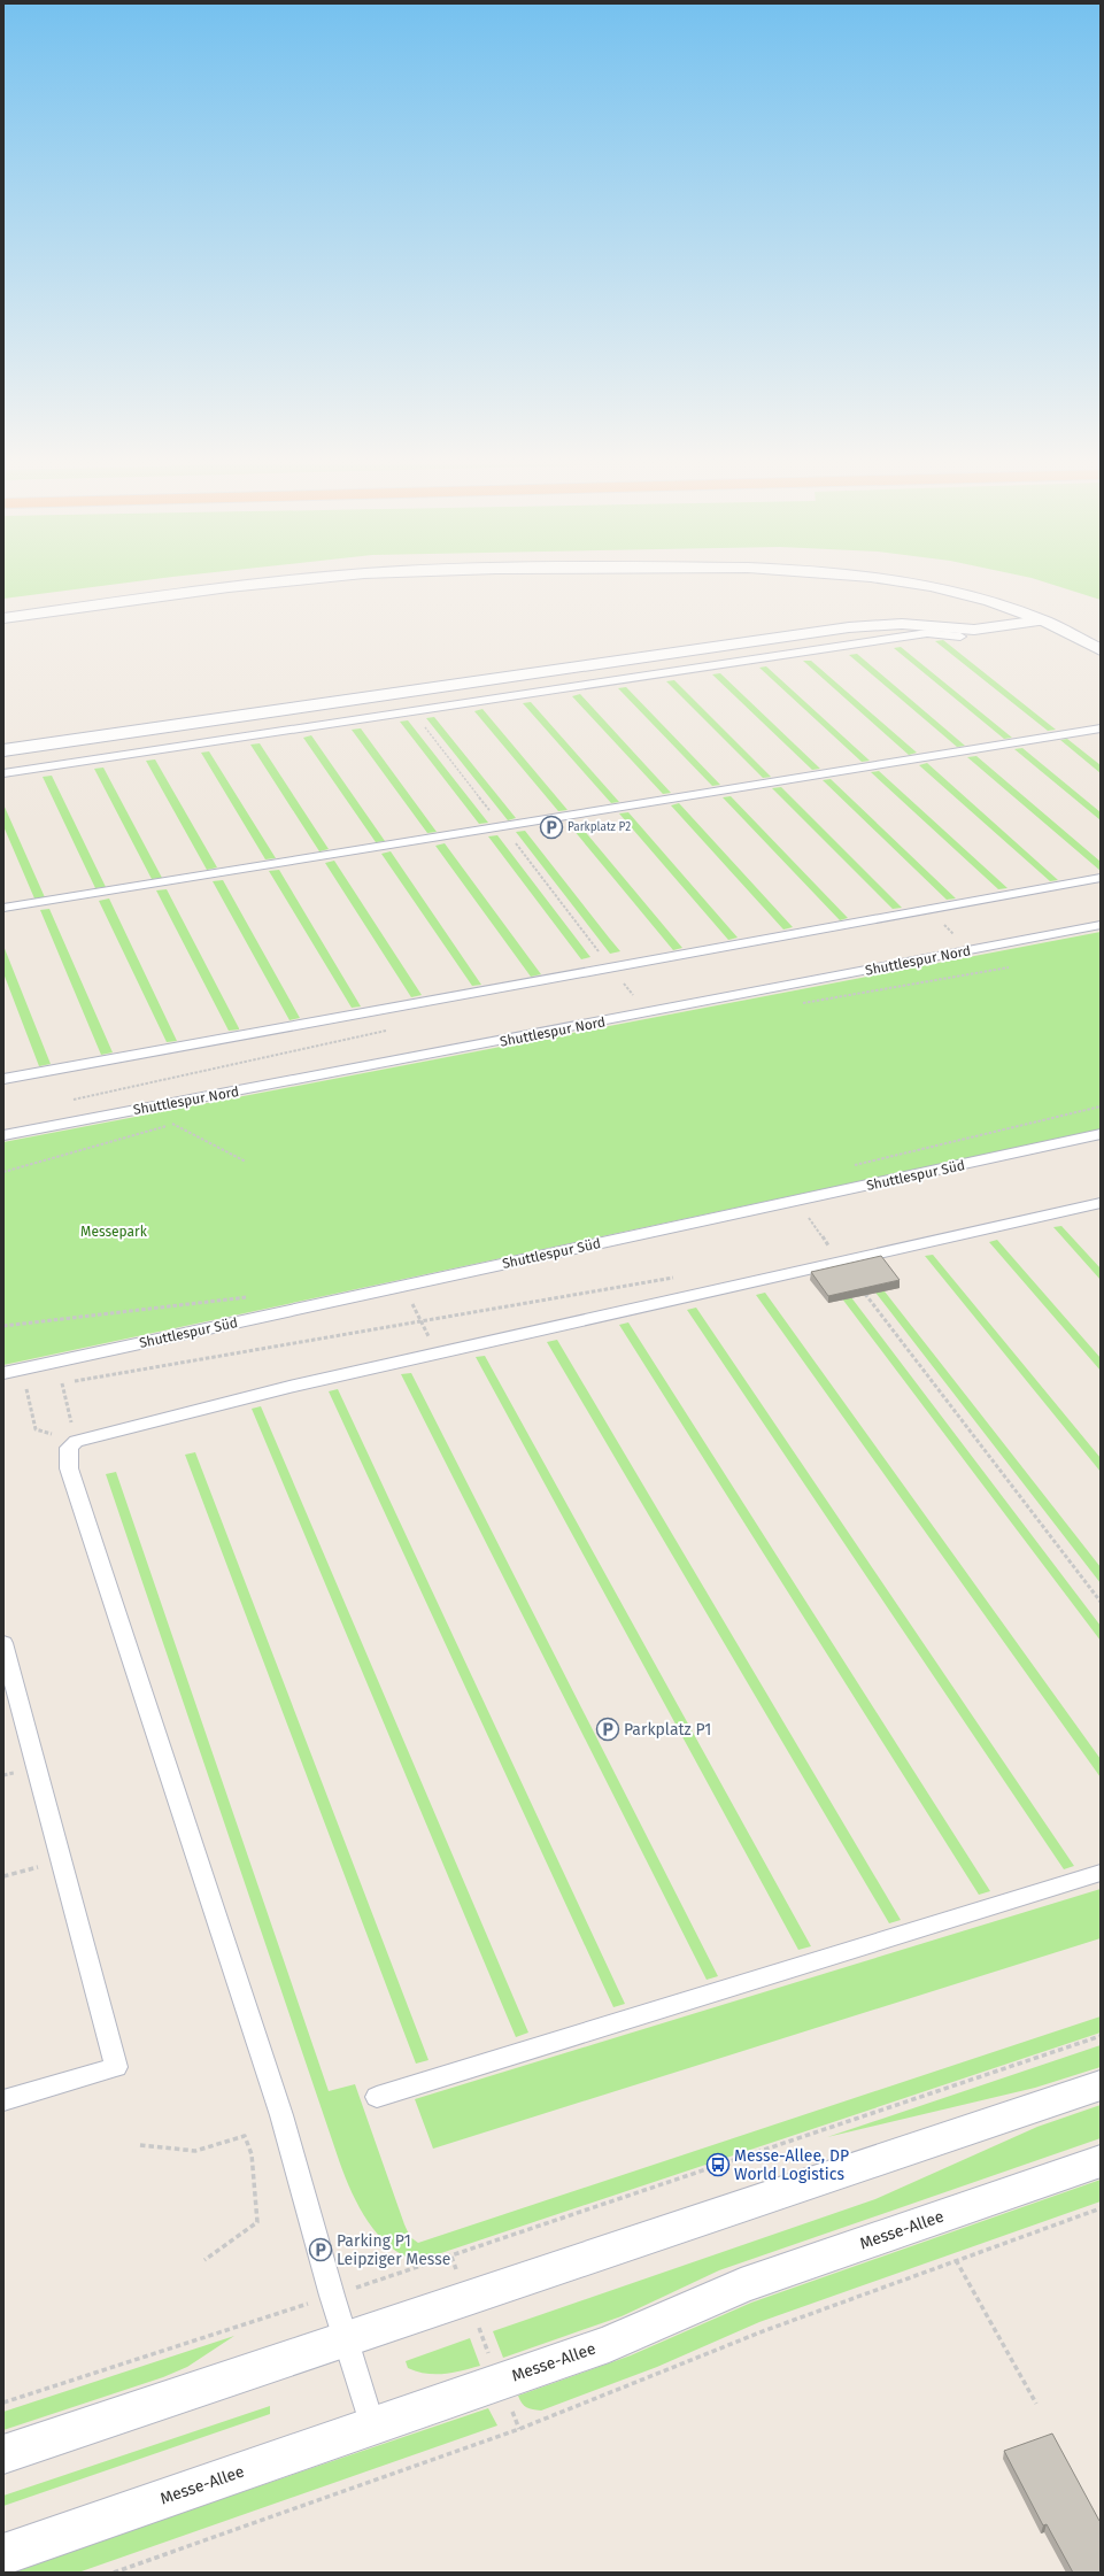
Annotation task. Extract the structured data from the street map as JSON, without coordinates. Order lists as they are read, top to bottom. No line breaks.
{"streets":{"main road":["Messe-Allee"],"lane":["Shuttlespur Nord","Shuttlespur Süd"]},"parks":["Messepark"],"places":{"parking":["Parkplatz P2","Parkplatz P1","Parking P1 Leipziger Messe"],"bus stop":["Messe-Allee, DP World Logistics"]}}
